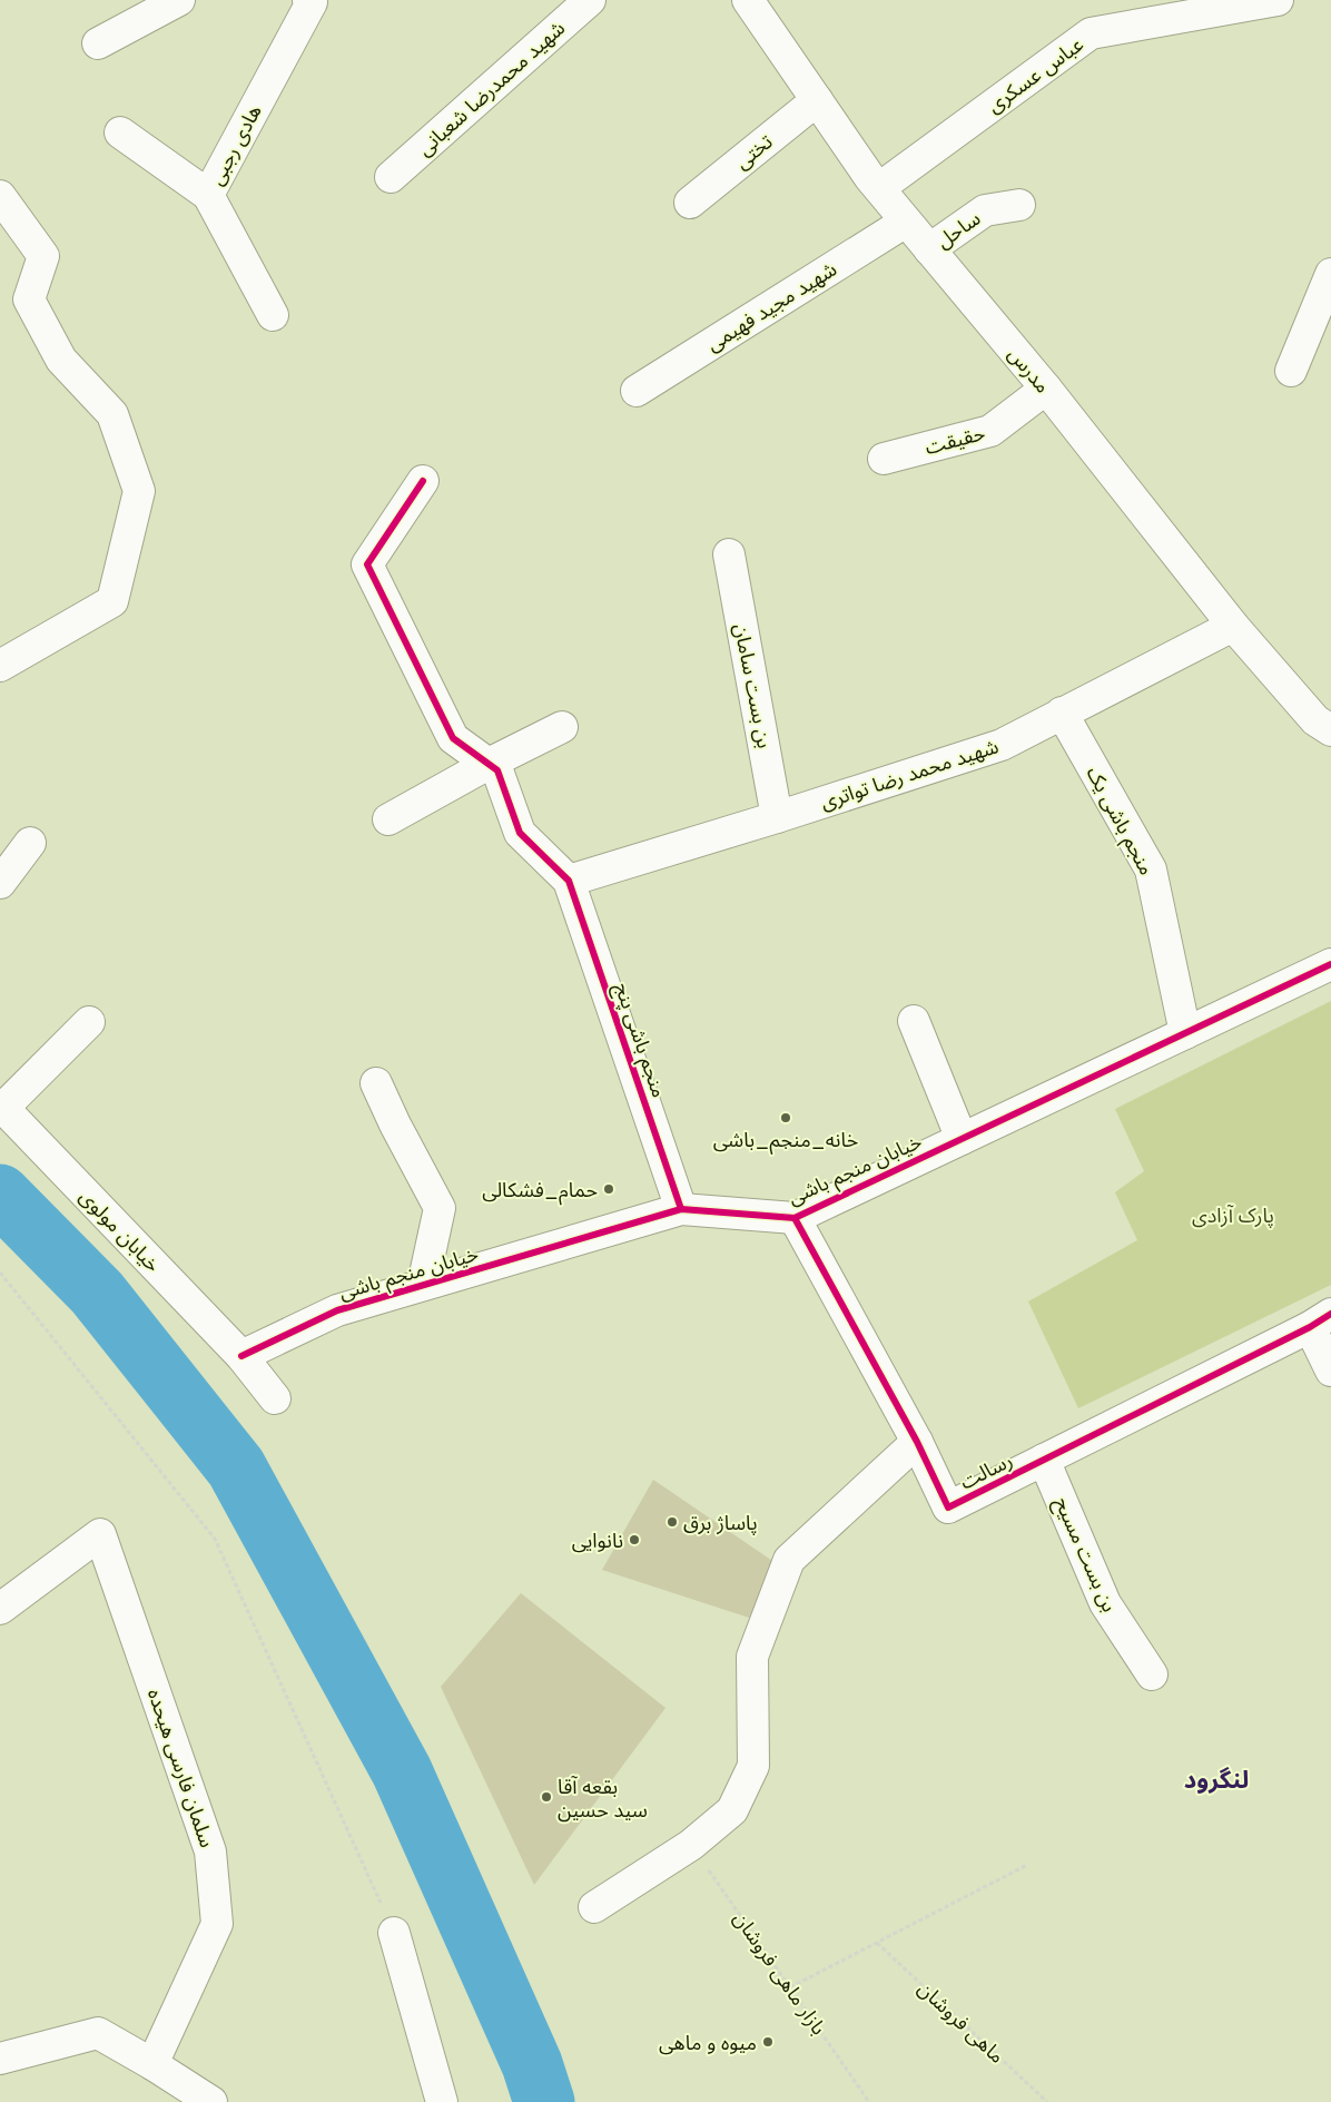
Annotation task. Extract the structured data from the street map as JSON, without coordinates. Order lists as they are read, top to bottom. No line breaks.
{"streets":{"street":["عباس عسکری","شهید محمدرضا شعبانی","هادی رجبی","تختی","ساحل","شهید مجید فهیمی","مدرس","حقیقت","بن بست سامان","شهید محمد رضا تواتری","منجم باشی یک","منجم باشی پنج","خیابان منجم باشی","خیابان مولوی","رسالت","بن بست مسیح","سلمان فارسی هیحده"],"path":["بازار ماهی فروشان","ماهی فروشان"]},"crossings":[["عباس عسکری","مدرس"],["تختی","مدرس"],["ساحل","مدرس"],["شهید مجید فهیمی","مدرس"],["مدرس","حقیقت"],["مدرس","شهید محمد رضا تواتری"],["بن بست سامان","شهید محمد رضا تواتری"],["شهید محمد رضا تواتری","منجم باشی یک"],["شهید محمد رضا تواتری","منجم باشی پنج"],["منجم باشی یک","خیابان منجم باشی"],["منجم باشی پنج","خیابان منجم باشی"],["خیابان منجم باشی","خیابان مولوی"],["خیابان منجم باشی","رسالت"],["رسالت","بن بست مسیح"]],"districts":["لنگرود"],"parks":["پارک آزادی"],"places":["خانه_منجم_باشی","حمام_فشکالی","پاساژ برق","نانوایی","بقعه آقا سید حسین","میوه و ماهی"]}
